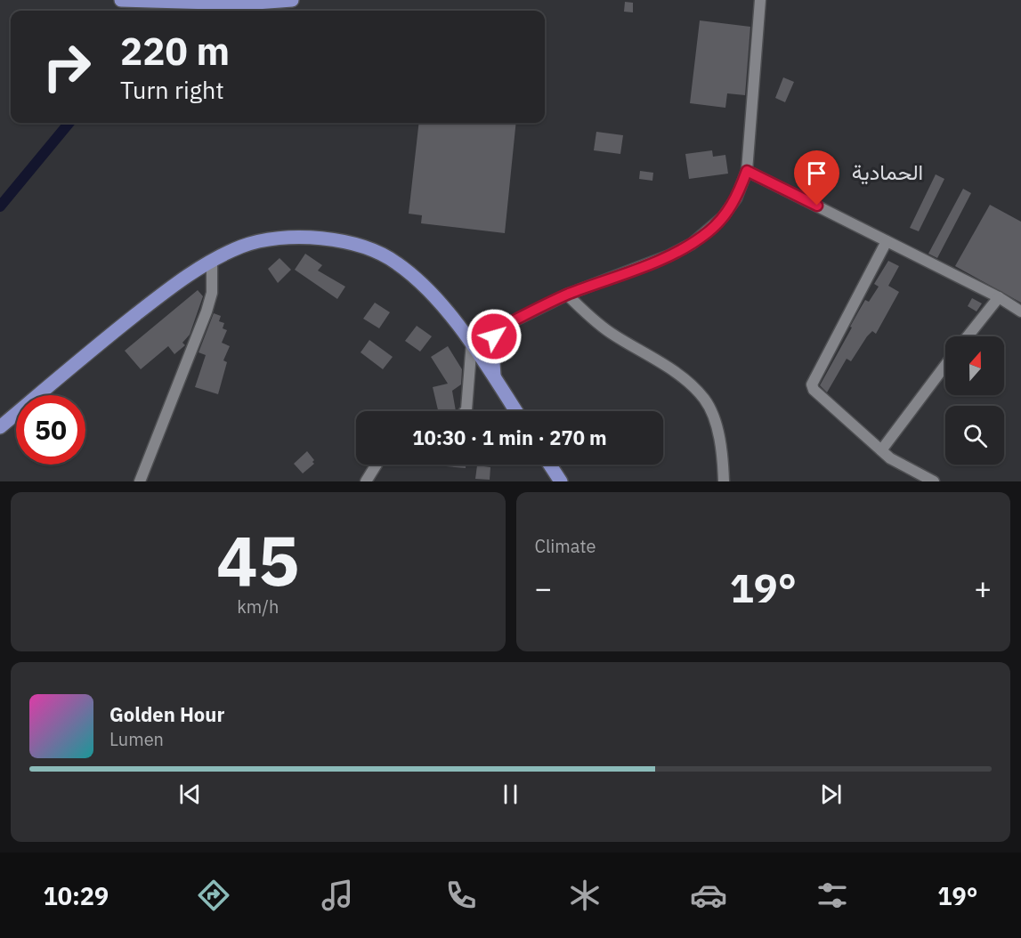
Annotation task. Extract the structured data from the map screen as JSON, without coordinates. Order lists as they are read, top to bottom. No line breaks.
{"districts":["الحمادية"],"north":"top","page":{"turn":["220 m","Turn right"],"limit":"50","trip":"10:30 · 1 min · 270 m","tile":[["45","km/h"],"Climate"],"heat":["−","19°","+"],"song":["Golden Hour","Lumen"],"tabs":["10:29","19°"]}}
